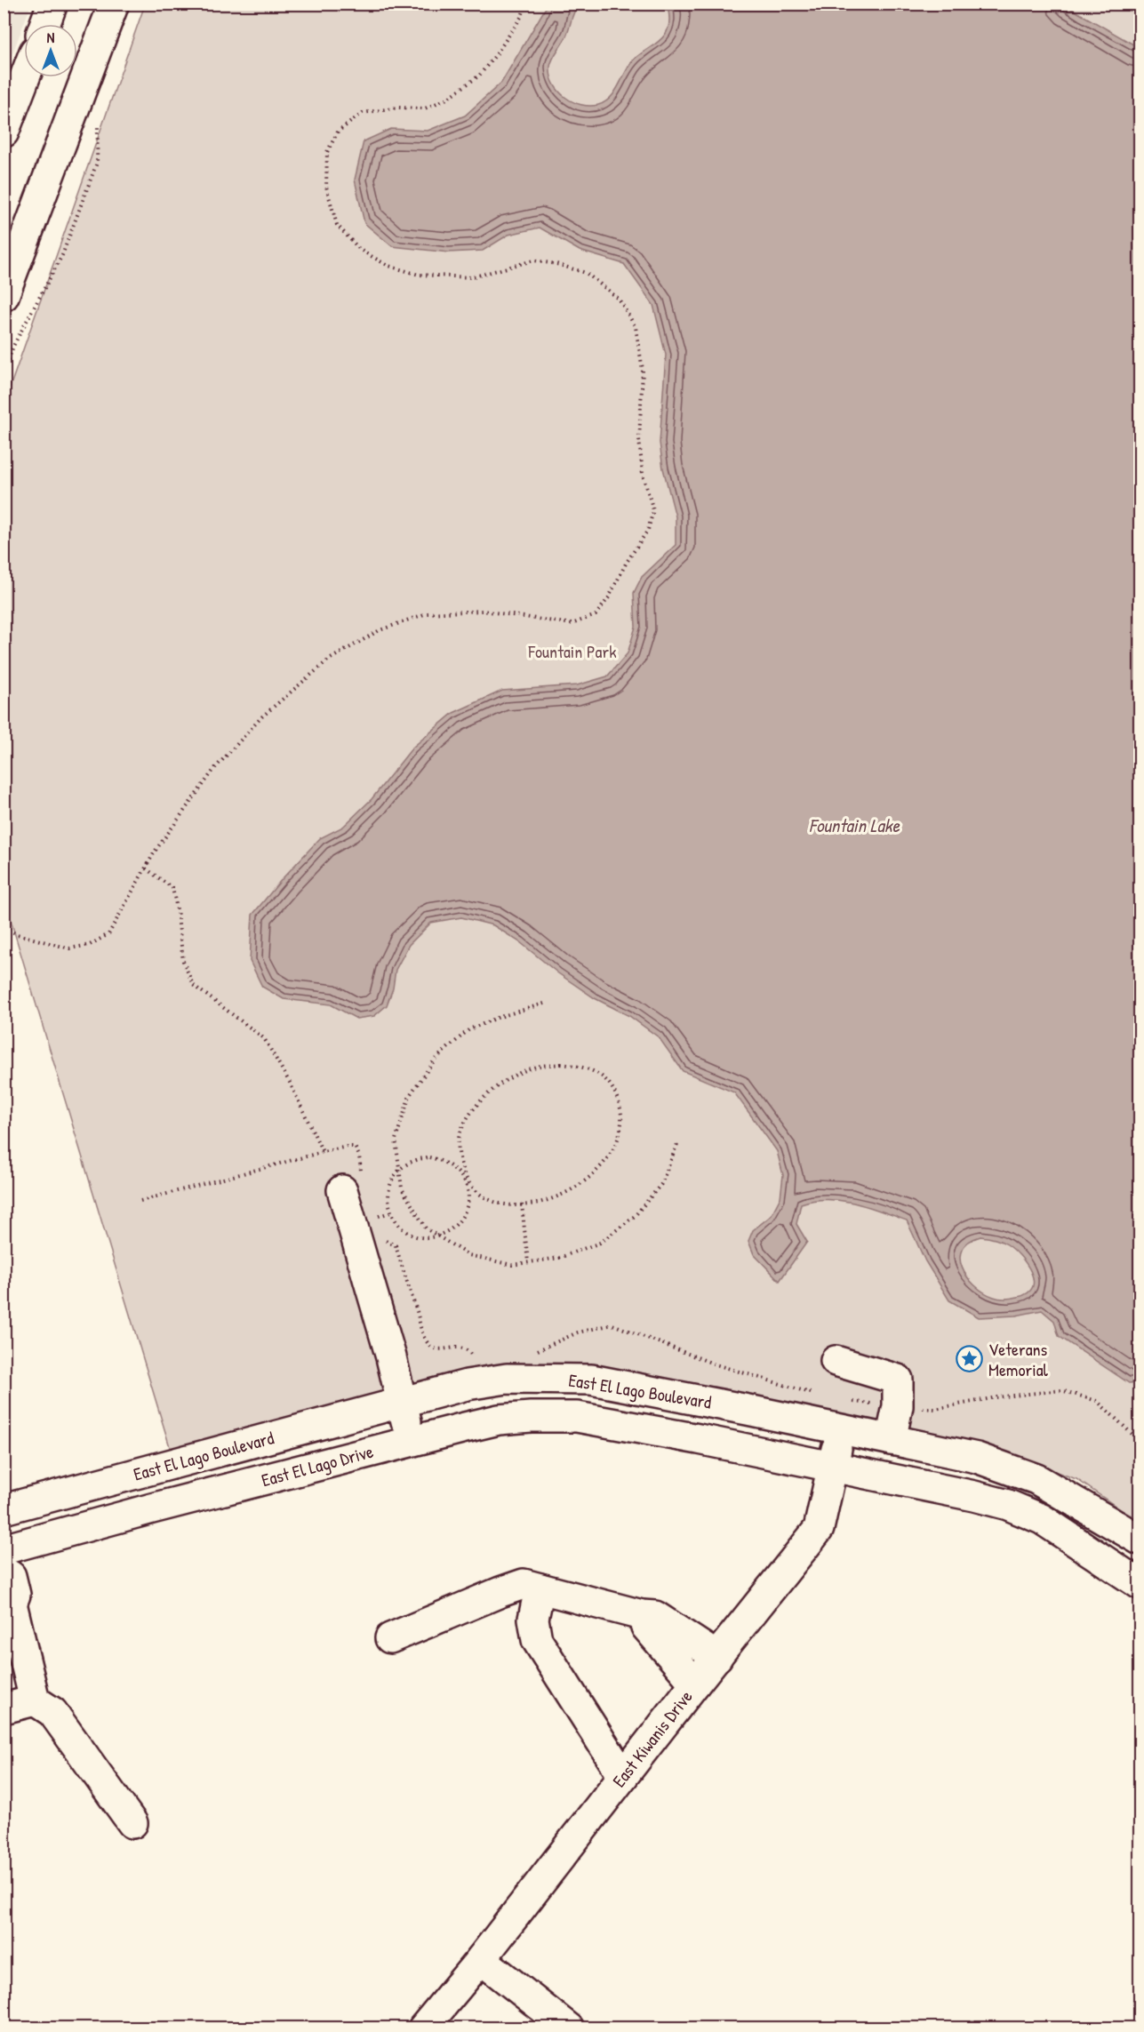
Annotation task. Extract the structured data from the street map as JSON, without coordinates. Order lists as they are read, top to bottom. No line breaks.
{"streets":{"street":["East El Lago Boulevard","East El Lago Drive","East Kiwanis Drive"]},"crossings":[["East El Lago Boulevard","East El Lago Drive"],["East El Lago Boulevard","East Kiwanis Drive"]],"water":["Fountain Lake"],"parks":["Fountain Park"],"places":{"place":["Veterans Memorial"]},"north":"top"}
